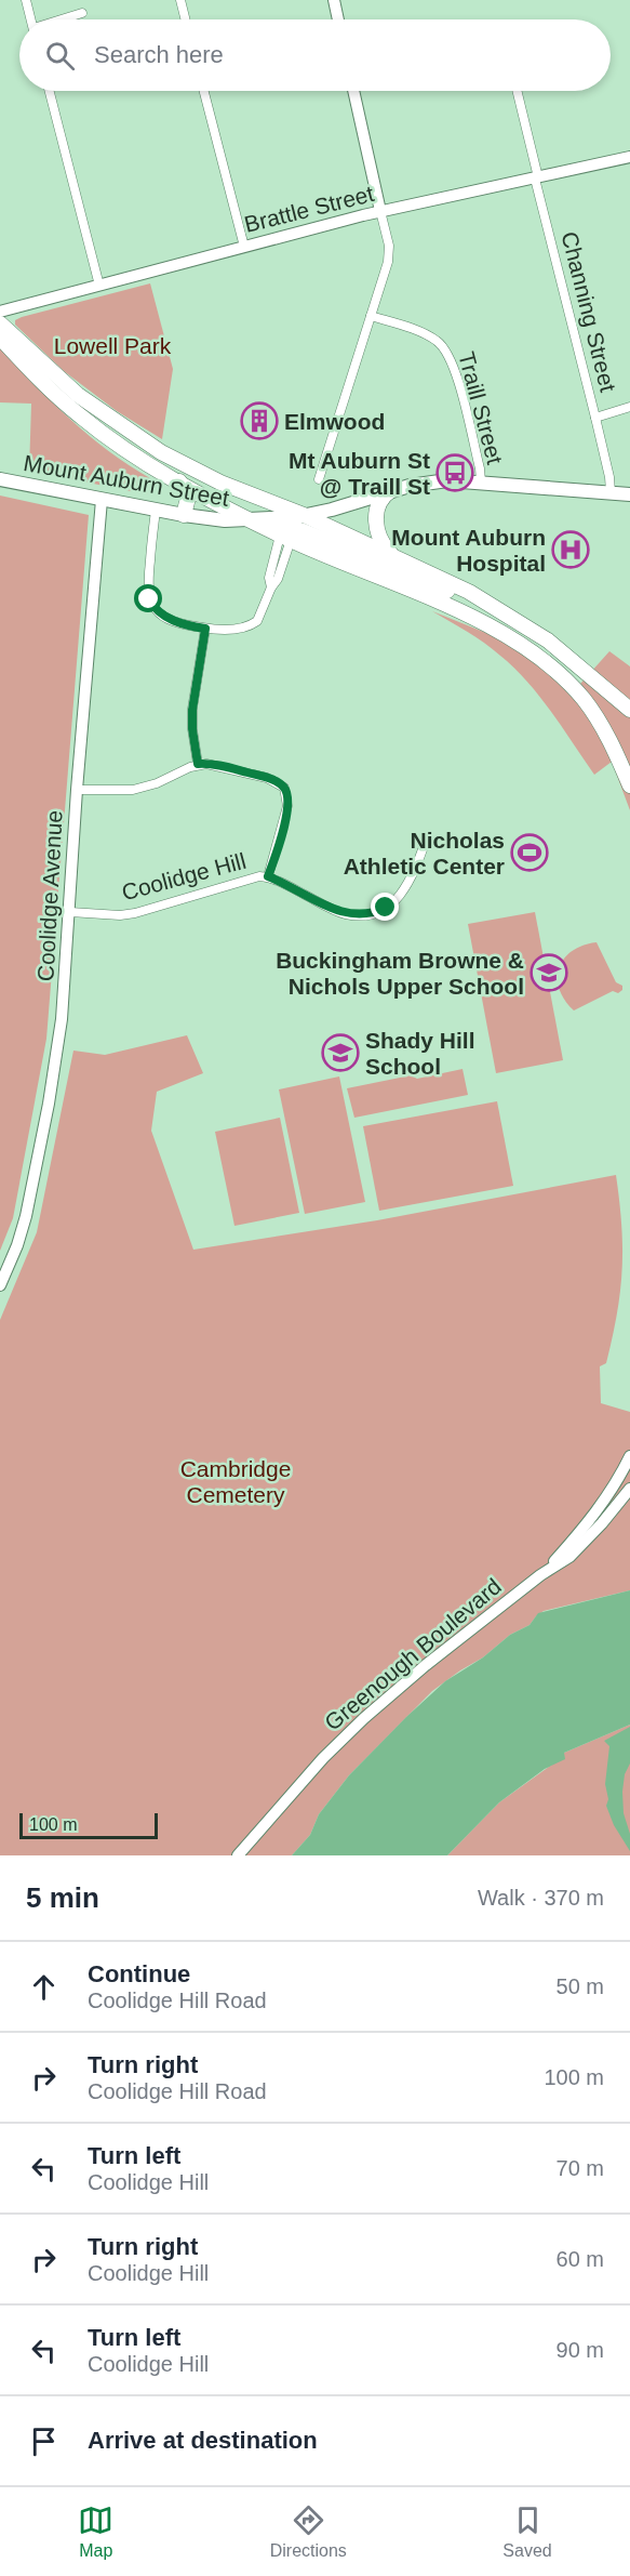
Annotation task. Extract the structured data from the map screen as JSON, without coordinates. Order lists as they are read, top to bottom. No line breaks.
{"streets":{"main road":["Brattle Street","Mount Auburn Street","Coolidge Avenue","Greenough Boulevard"],"street":["Channing Street","Traill Street","Coolidge Hill"]},"crossings":[["Brattle Street","Channing Street"],["Channing Street","Mount Auburn Street"],["Traill Street","Mount Auburn Street"],["Mount Auburn Street","Coolidge Avenue"],["Coolidge Hill","Coolidge Avenue"]],"parks":["Lowell Park","Cambridge Cemetery"],"places":{"building":["Elmwood"],"bus stop":["Mt Auburn St @ Traill St"],"hospital":["Mount Auburn Hospital"],"sports":["Nicholas Athletic Center"],"school or university":["Buckingham Browne & Nichols Upper School","Shady Hill School"]},"scale_bar":"100 m","page":{"search":"Search here","scale":"100 m","heading":["5 min","Walk · 370 m"],"list":[["Continue","Coolidge Hill Road","50 m"],["Turn right","Coolidge Hill Road","100 m"],["Turn left","Coolidge Hill","70 m"],["Turn right","Coolidge Hill","60 m"],["Turn left","Coolidge Hill","90 m"],"Arrive at destination"],"nav":["Map","Directions","Saved"]}}
